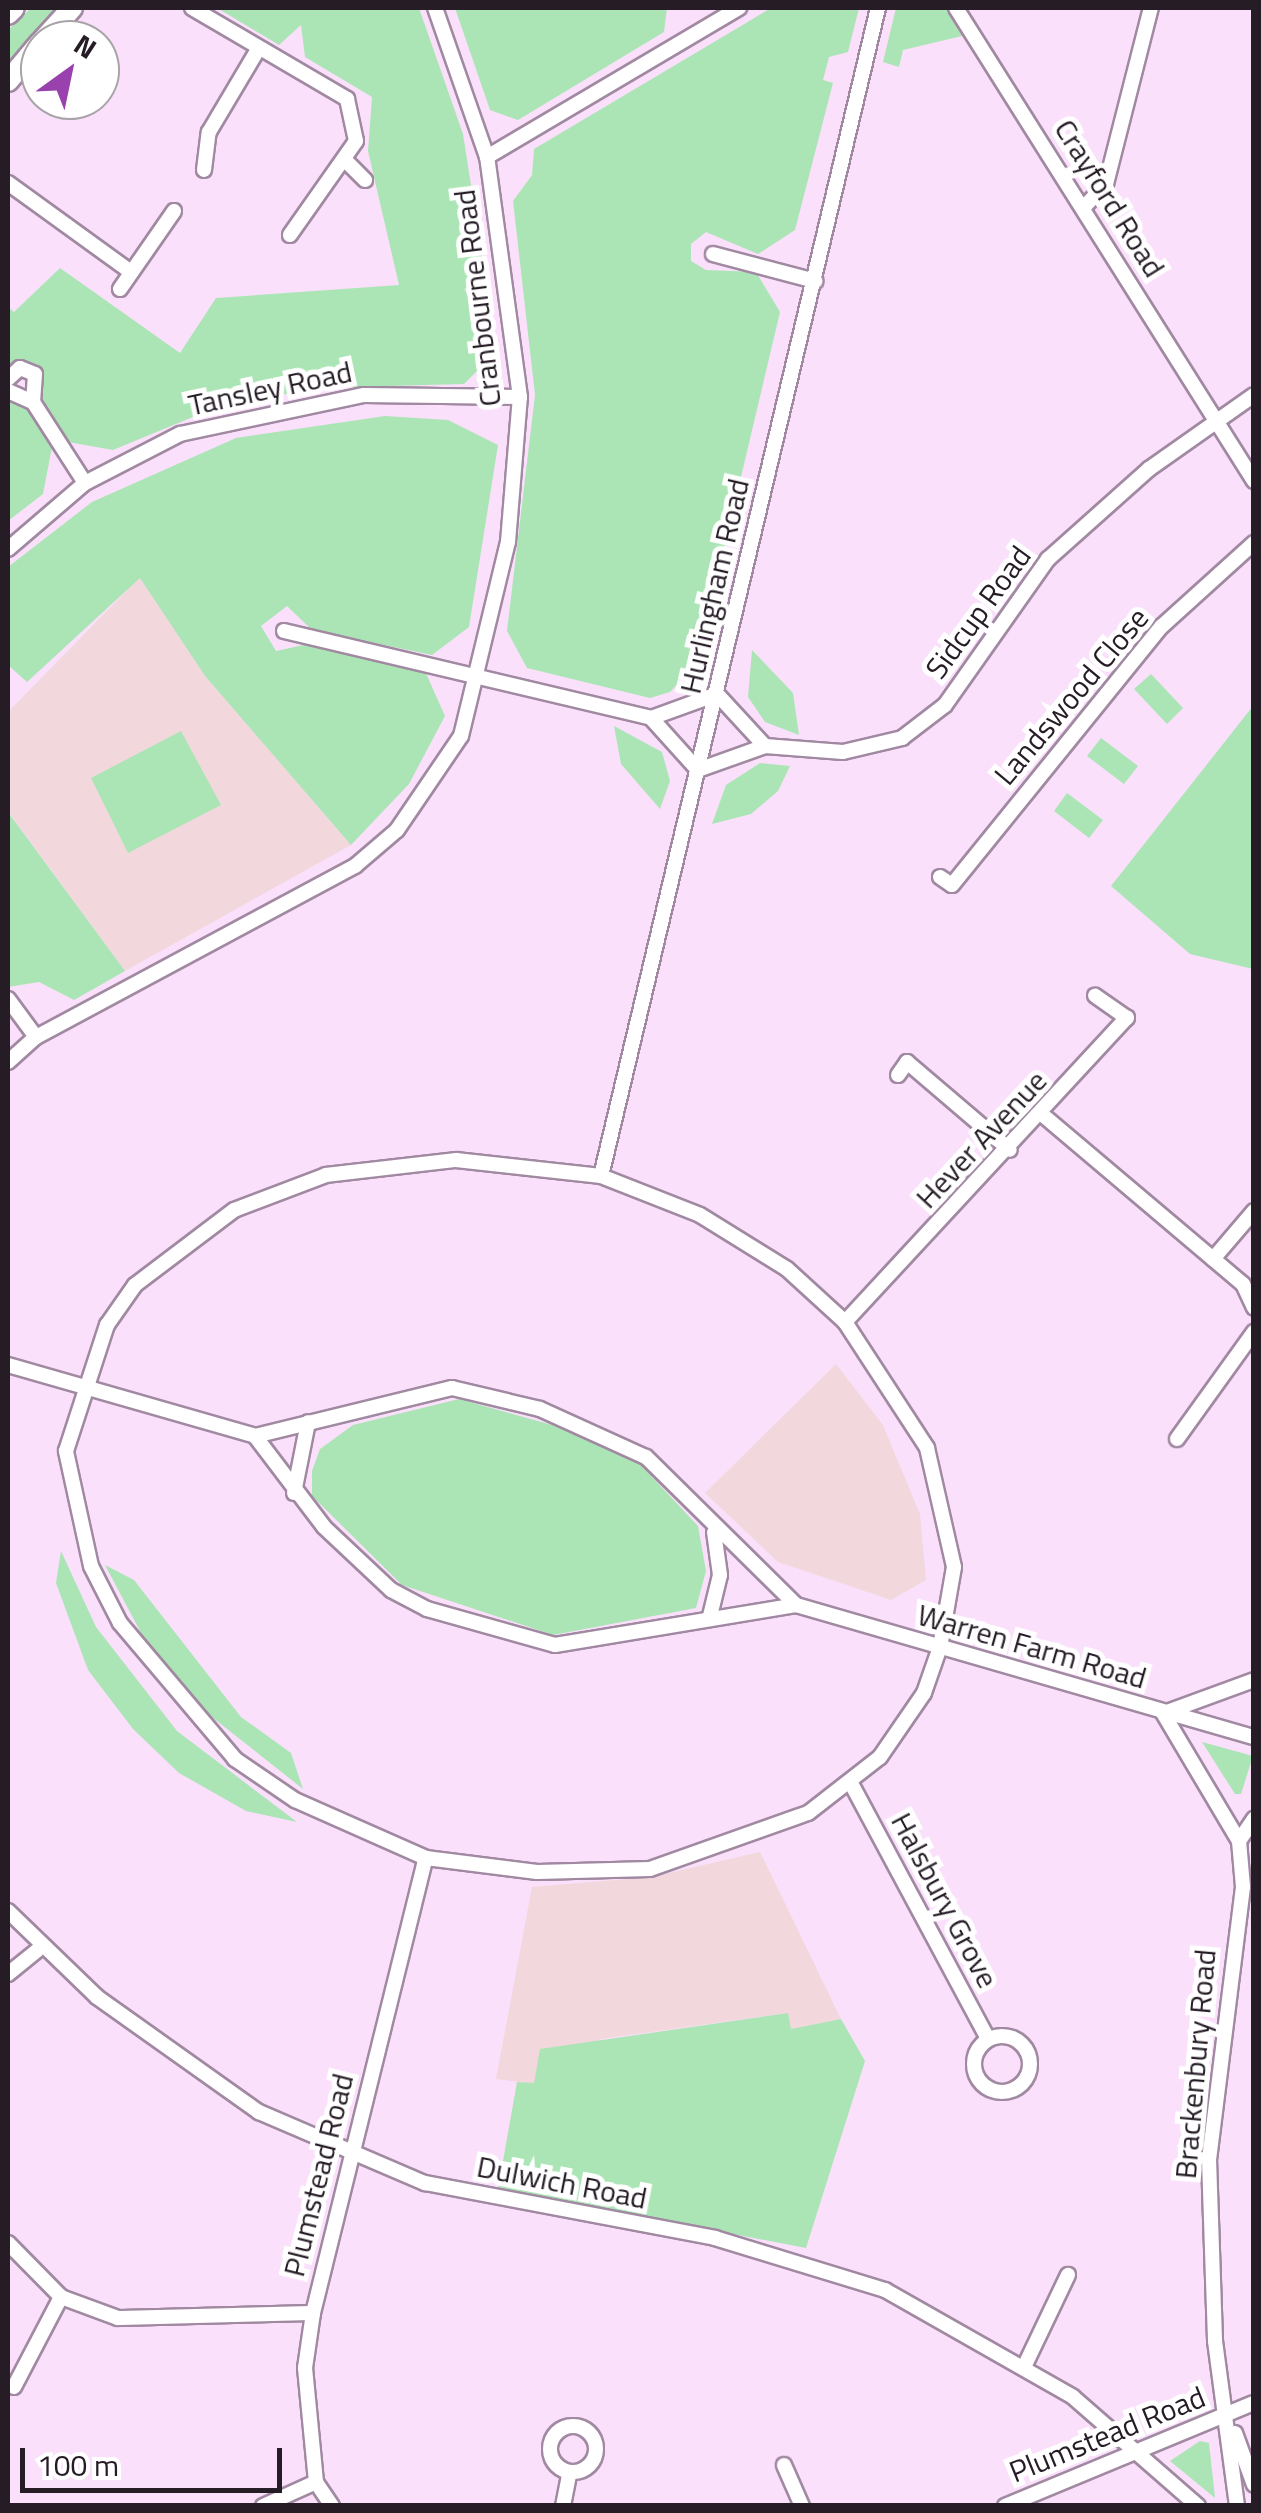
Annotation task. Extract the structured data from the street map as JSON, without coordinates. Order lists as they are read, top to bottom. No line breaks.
{"streets":{"street":["Crayford Road","Cranbourne Road","Tansley Road","Hurlingham Road","Sidcup Road","Landswood Close","Hever Avenue","Warren Farm Road","Halsbury Grove","Brackenbury Road","Plumstead Road","Dulwich Road"]},"crossings":[["Crayford Road","Sidcup Road"],["Cranbourne Road","Tansley Road"],["Hurlingham Road","Sidcup Road"],["Warren Farm Road","Brackenbury Road"],["Brackenbury Road","Plumstead Road"],["Plumstead Road","Dulwich Road"]],"scale_bar":"100 m","north":"top right"}
